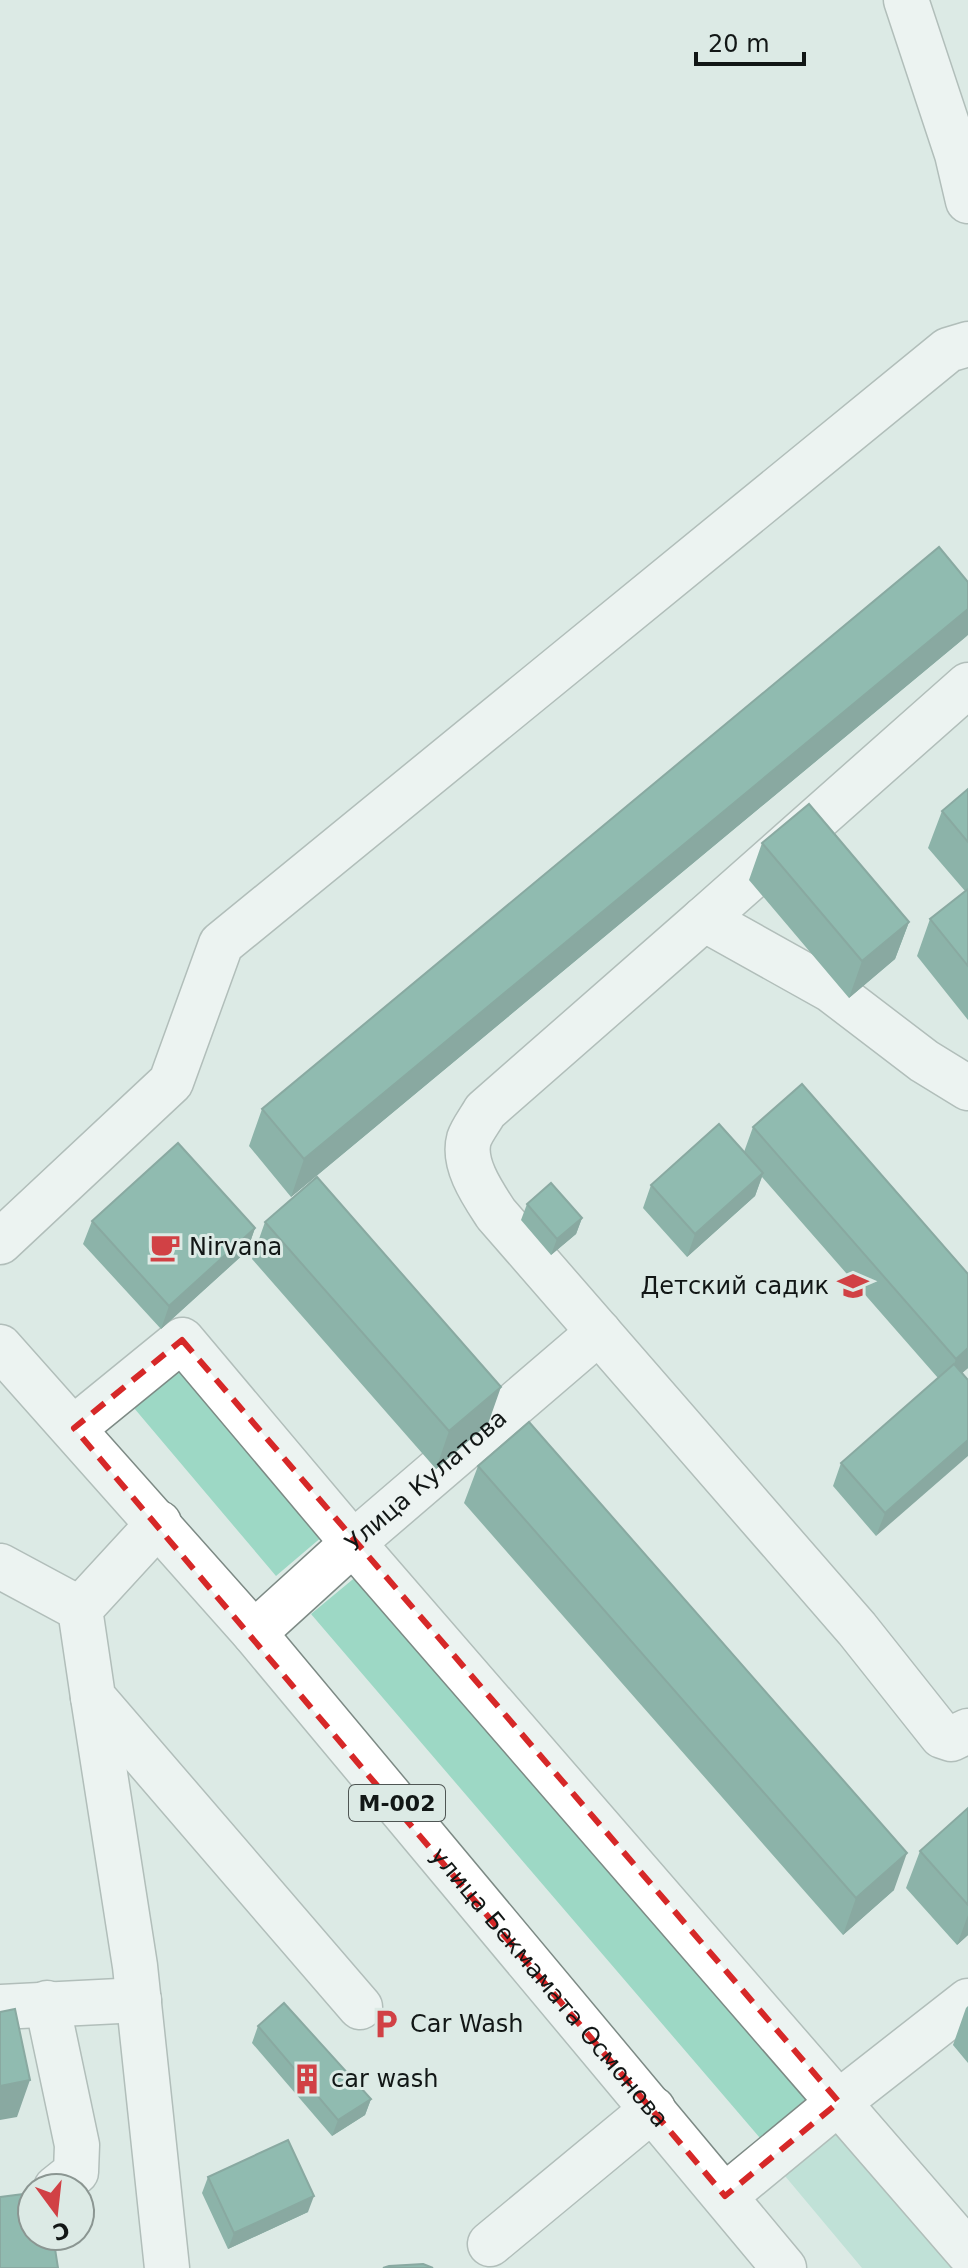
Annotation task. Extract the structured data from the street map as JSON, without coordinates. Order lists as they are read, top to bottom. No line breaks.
{"streets":{"main road":["Улица Кулатова","M-002","улица Бекмамата Осмонова"]},"crossings":[["Улица Кулатова","улица Бекмамата Осмонова"]],"places":{"cafe":["Nirvana"],"school or university":["Детский садик"],"parking":["Car Wash"],"building":["car wash"]},"scale_bar":"20 m","north":"bottom"}
